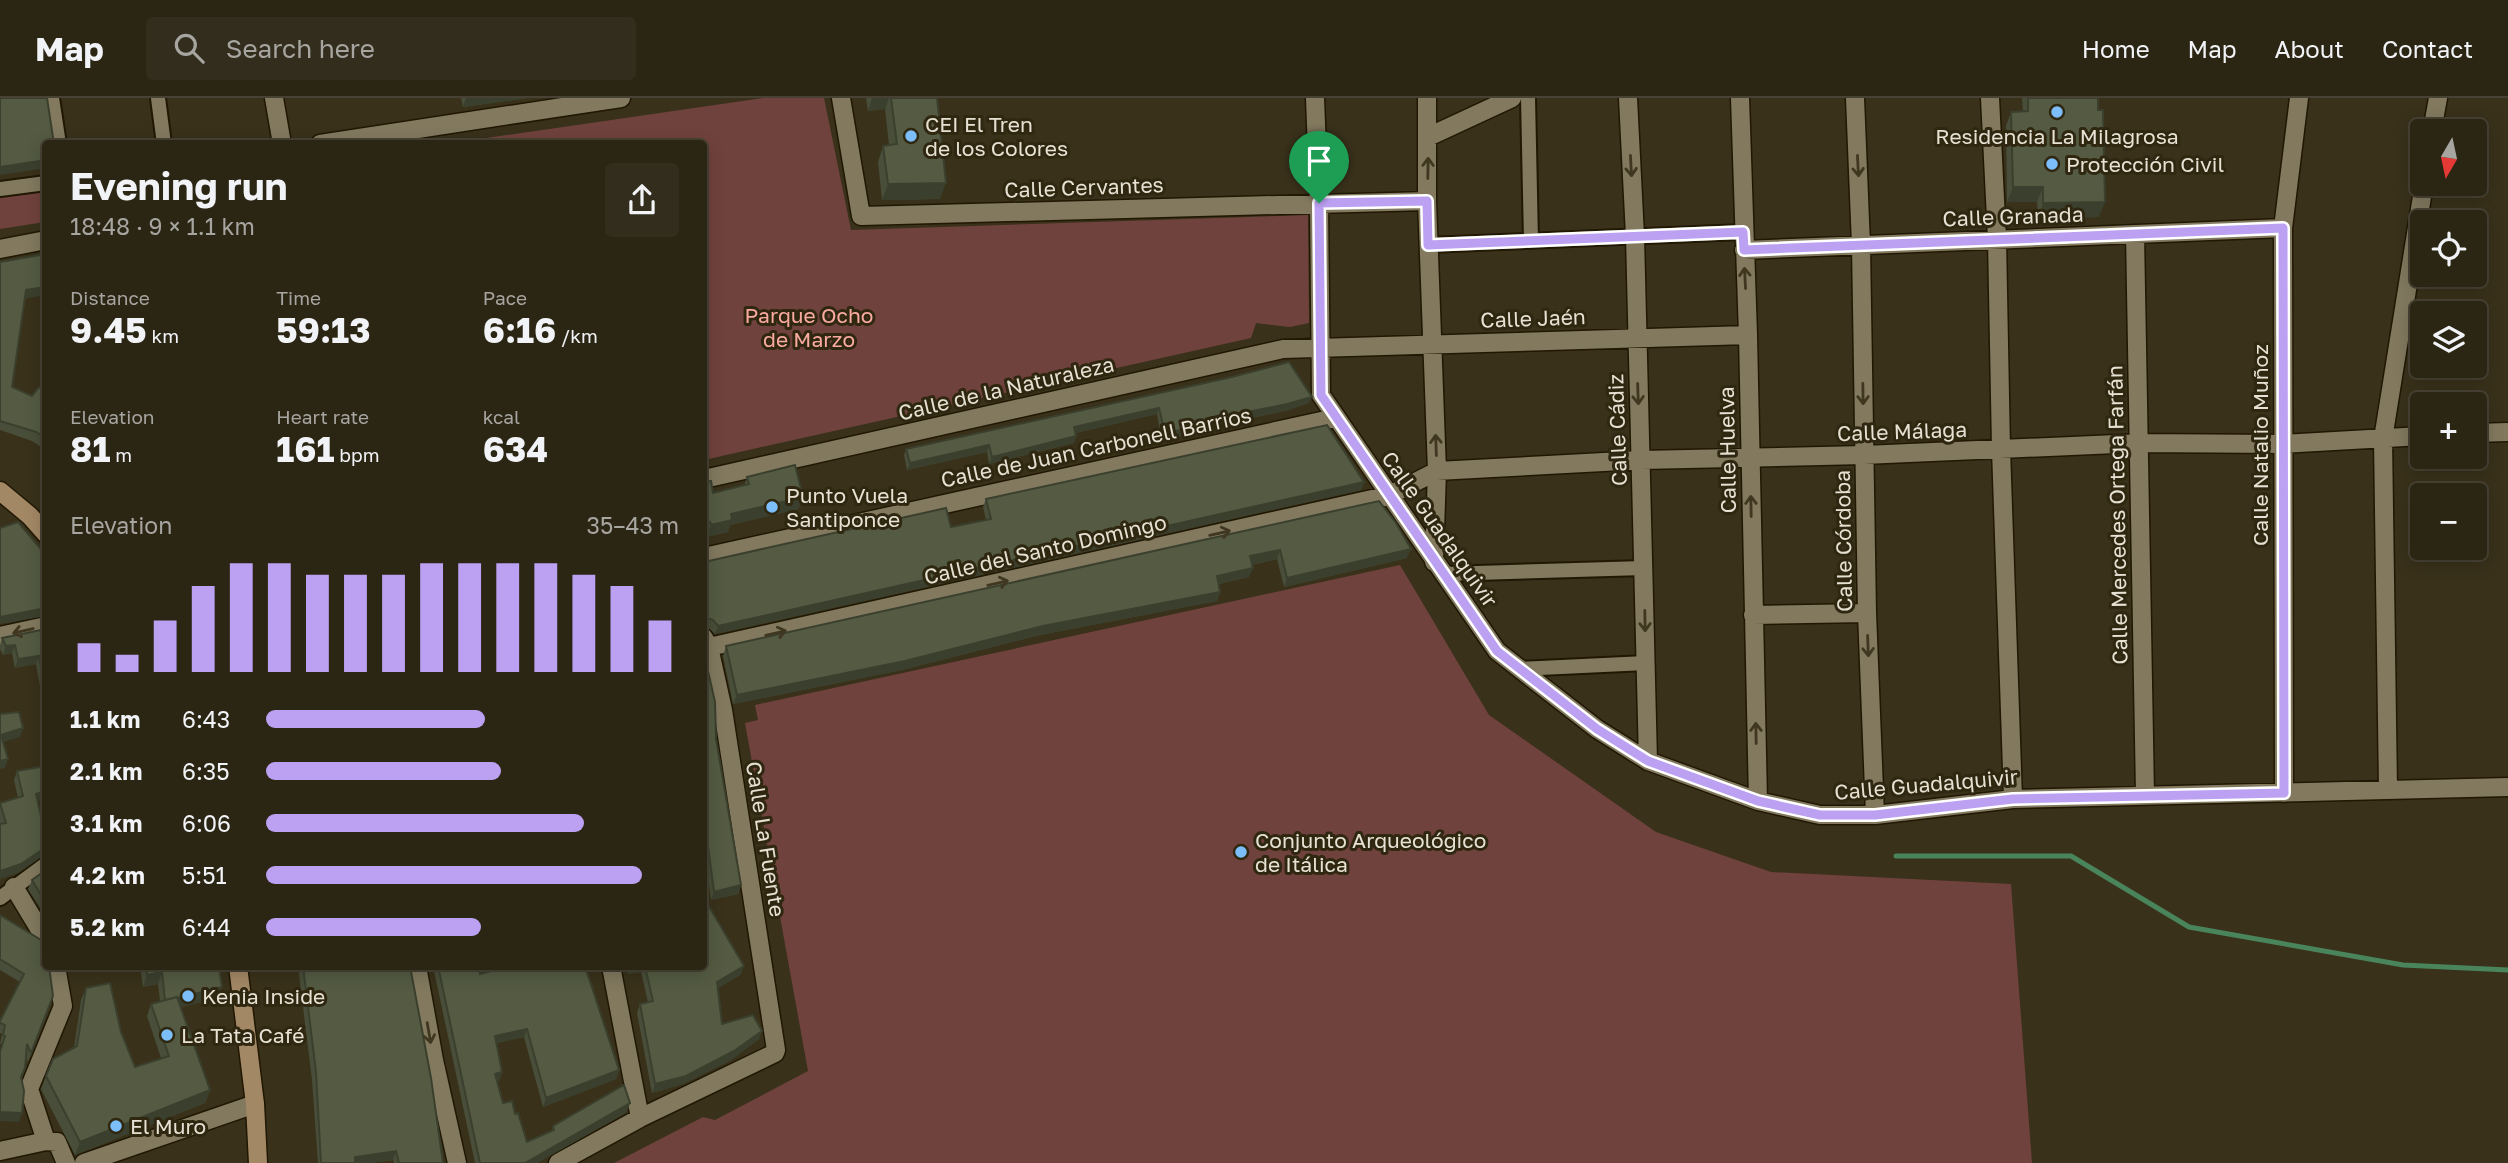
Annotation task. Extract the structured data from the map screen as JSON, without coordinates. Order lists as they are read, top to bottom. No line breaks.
{"streets":{"street":["Calle Cervantes","Calle Granada","Calle Jaén","Calle de la Naturaleza","Calle Cádiz","Calle Málaga","Calle Natalio Muñoz","Calle de Juan Carbonell Barrios","Calle Huelva","Calle Mercedes Ortega Farfán","Calle Guadalquivir","Calle Córdoba","Calle del Santo Domingo","Calle La Fuente"]},"crossings":[["Calle Cervantes","Calle Guadalquivir"],["Calle Granada","Calle Cádiz"],["Calle Granada","Calle Natalio Muñoz"],["Calle Granada","Calle Huelva"],["Calle Granada","Calle Mercedes Ortega Farfán"],["Calle Granada","Calle Córdoba"],["Calle Jaén","Calle de la Naturaleza"],["Calle Jaén","Calle Cádiz"],["Calle Jaén","Calle Huelva"],["Calle Jaén","Calle Guadalquivir"],["Calle de la Naturaleza","Calle Guadalquivir"],["Calle Cádiz","Calle Málaga"],["Calle Cádiz","Calle Guadalquivir"],["Calle Málaga","Calle Natalio Muñoz"],["Calle Málaga","Calle Huelva"],["Calle Málaga","Calle Mercedes Ortega Farfán"],["Calle Málaga","Calle Guadalquivir"],["Calle Málaga","Calle Córdoba"],["Calle Málaga","Calle del Santo Domingo"],["Calle Natalio Muñoz","Calle Guadalquivir"],["Calle de Juan Carbonell Barrios","Calle Guadalquivir"],["Calle Huelva","Calle Guadalquivir"],["Calle Mercedes Ortega Farfán","Calle Guadalquivir"],["Calle Guadalquivir","Calle Córdoba"],["Calle Guadalquivir","Calle del Santo Domingo"]],"one_way":["Calle Huelva","Calle del Santo Domingo"],"parks":["Parque Ocho de Marzo"],"places":["Residencia La Milagrosa","CEI El Tren de los Colores","Protección Civil","Punto Vuela Santiponce","Conjunto Arqueológico de Itálica","Kenia Inside","La Tata Café","El Muro"],"north":"bottom","page":{"header":"Map","search":"Search here","nav":["Home","Map","About","Contact"],"map_buttons":["+","−"],"heading":["Evening run","18:48 · 9 × 1.1 km"],"stats":[["Distance","9.45 km"],["Time","59:13"],["Pace","6:16 /km"],["Elevation","81 m"],["Heart rate","161 bpm"],["kcal","634"]],"chart":["Elevation","35–43 m"],"list":[{"name":"1.1 km","note":"6:43"},{"name":"2.1 km","note":"6:35"},{"name":"3.1 km","note":"6:06"},{"name":"4.2 km","note":"5:51"},{"name":"5.2 km","note":"6:44"}]}}
